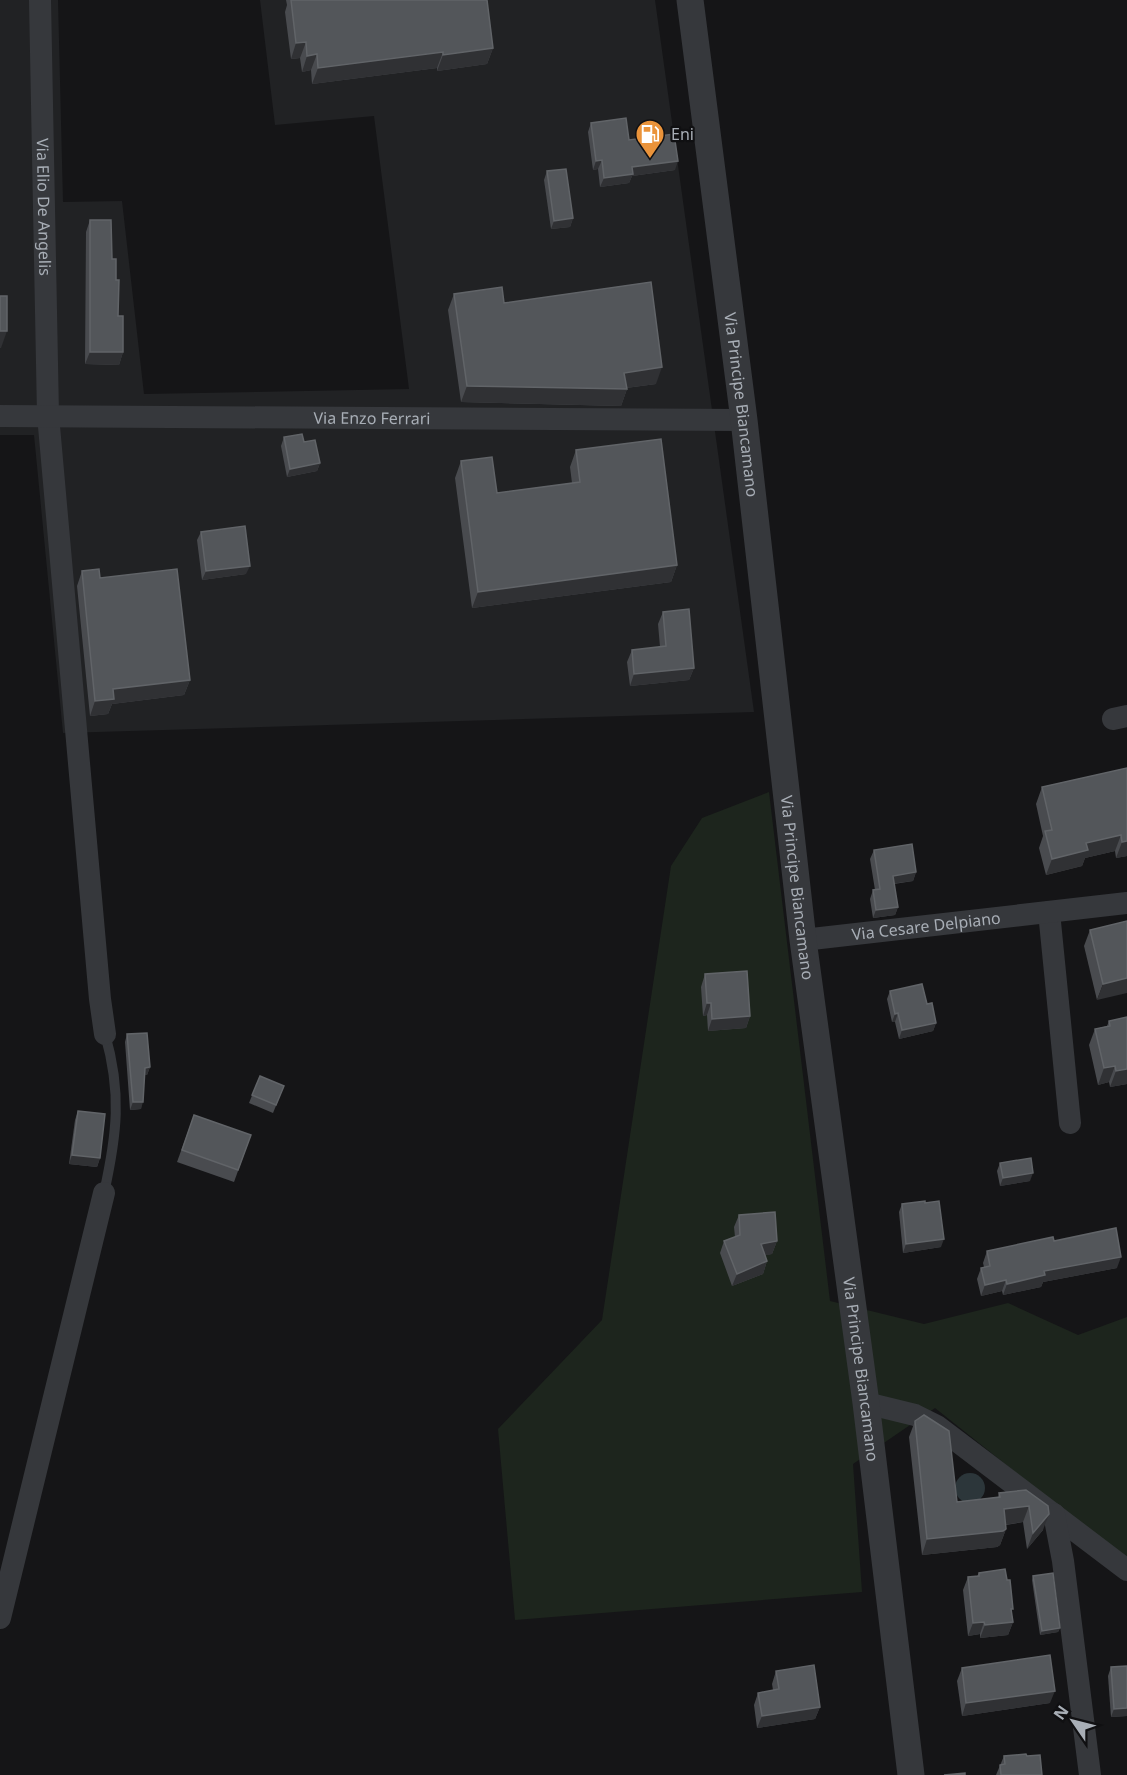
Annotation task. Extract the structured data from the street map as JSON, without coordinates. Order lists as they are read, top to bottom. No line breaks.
{"streets":{"street":["Via Elio De Angelis","Via Principe Biancamano","Via Enzo Ferrari","Via Cesare Delpiano"]},"crossings":[["Via Elio De Angelis","Via Enzo Ferrari"],["Via Principe Biancamano","Via Enzo Ferrari"],["Via Principe Biancamano","Via Cesare Delpiano"]],"places":{"fuel station":["Eni"]},"north":"top left"}
